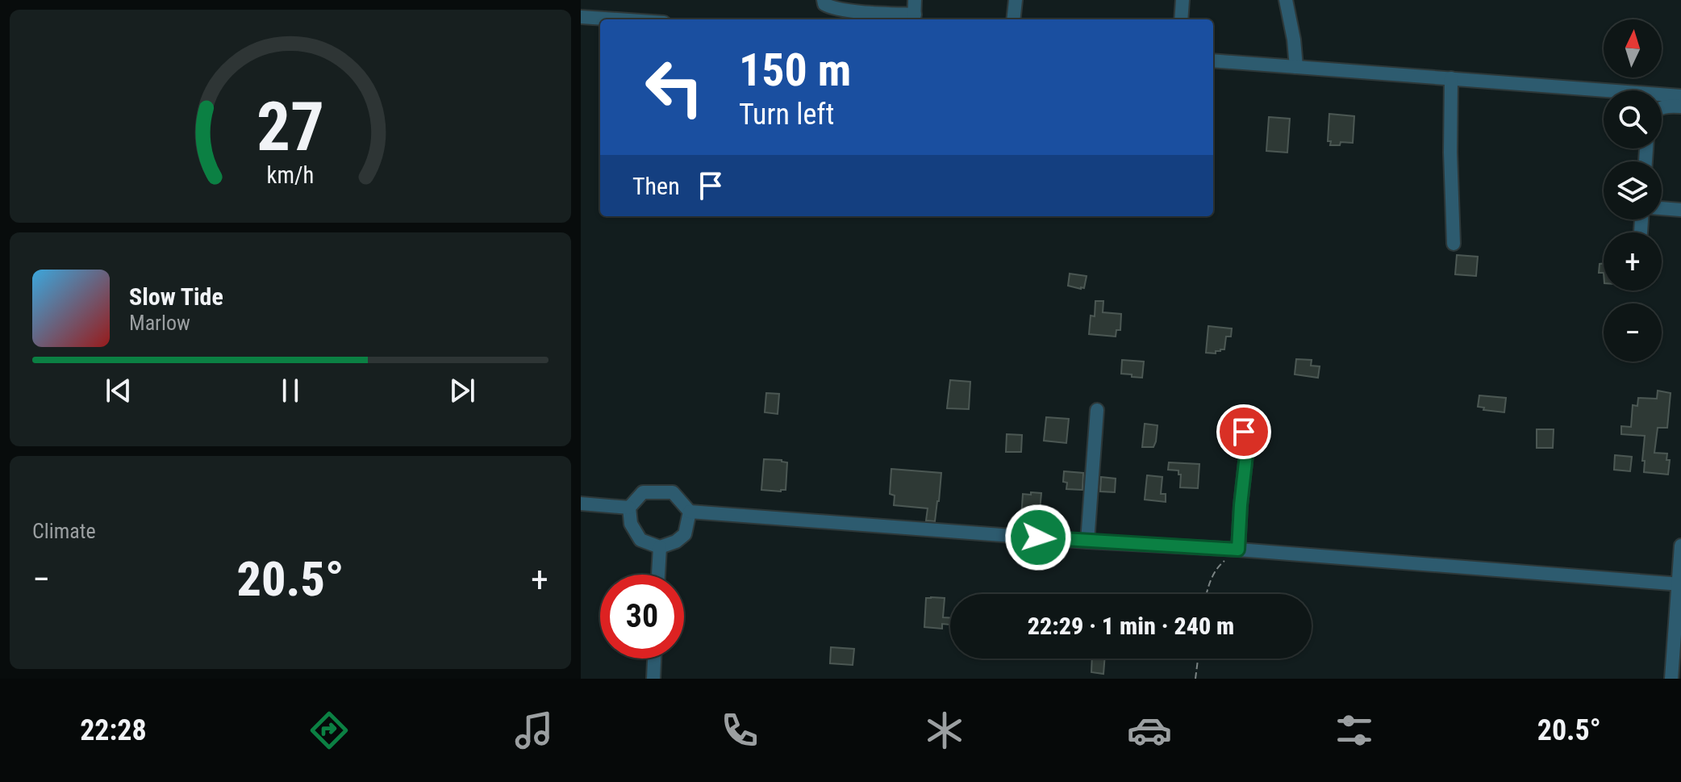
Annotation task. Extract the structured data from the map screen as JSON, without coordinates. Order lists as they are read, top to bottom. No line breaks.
{"north":"top","page":{"map_buttons":["+","−"],"turn":["150 m","Turn left"],"then":"Then","song":["Slow Tide","Marlow"],"tile":"Climate","heat":["−","20.5°","+"],"limit":"30","trip":"22:29 · 1 min · 240 m","tabs":["22:28","20.5°"],"gauge":["27","km/h"]}}
